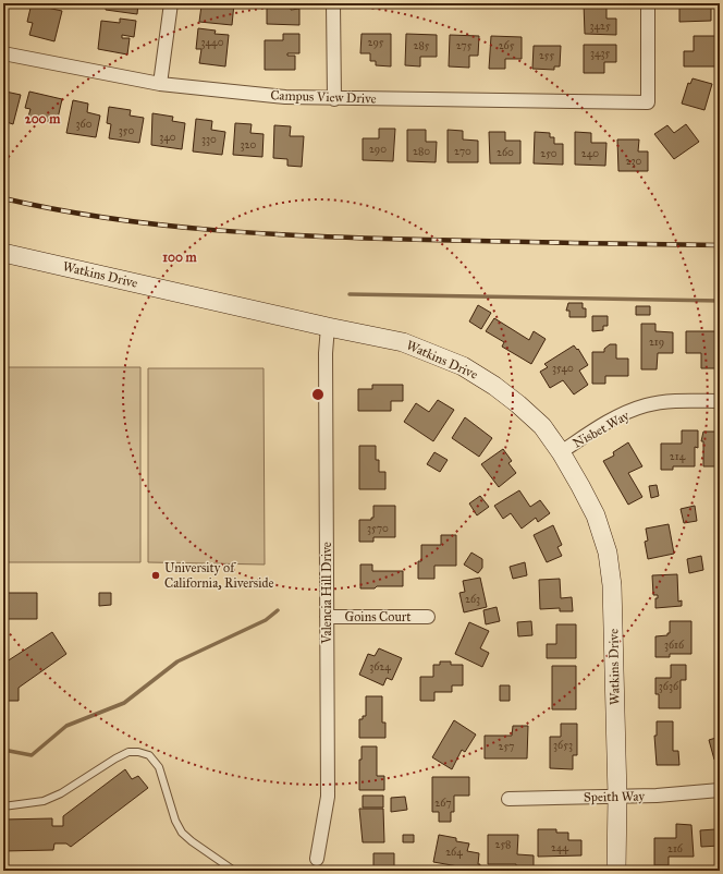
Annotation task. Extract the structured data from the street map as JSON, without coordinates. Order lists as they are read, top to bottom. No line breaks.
{"streets":{"main road":["Watkins Drive"],"street":["Campus View Drive","Nisbet Way","Valencia Hill Drive","Goins Court","Speith Way"]},"crossings":[["Watkins Drive","Nisbet Way"],["Watkins Drive","Valencia Hill Drive"],["Watkins Drive","Speith Way"],["Valencia Hill Drive","Goins Court"]],"places":["University of California, Riverside"],"house_numbers":["3425","3440","295","285","275","265","3435","255","360","350","340","330","320","290","280","270","260","250","240","230","219","3540","214","3570","263","3616","3624","3636","3653","257","267","258","244","216","264"],"rings":["200 m","100 m"]}
